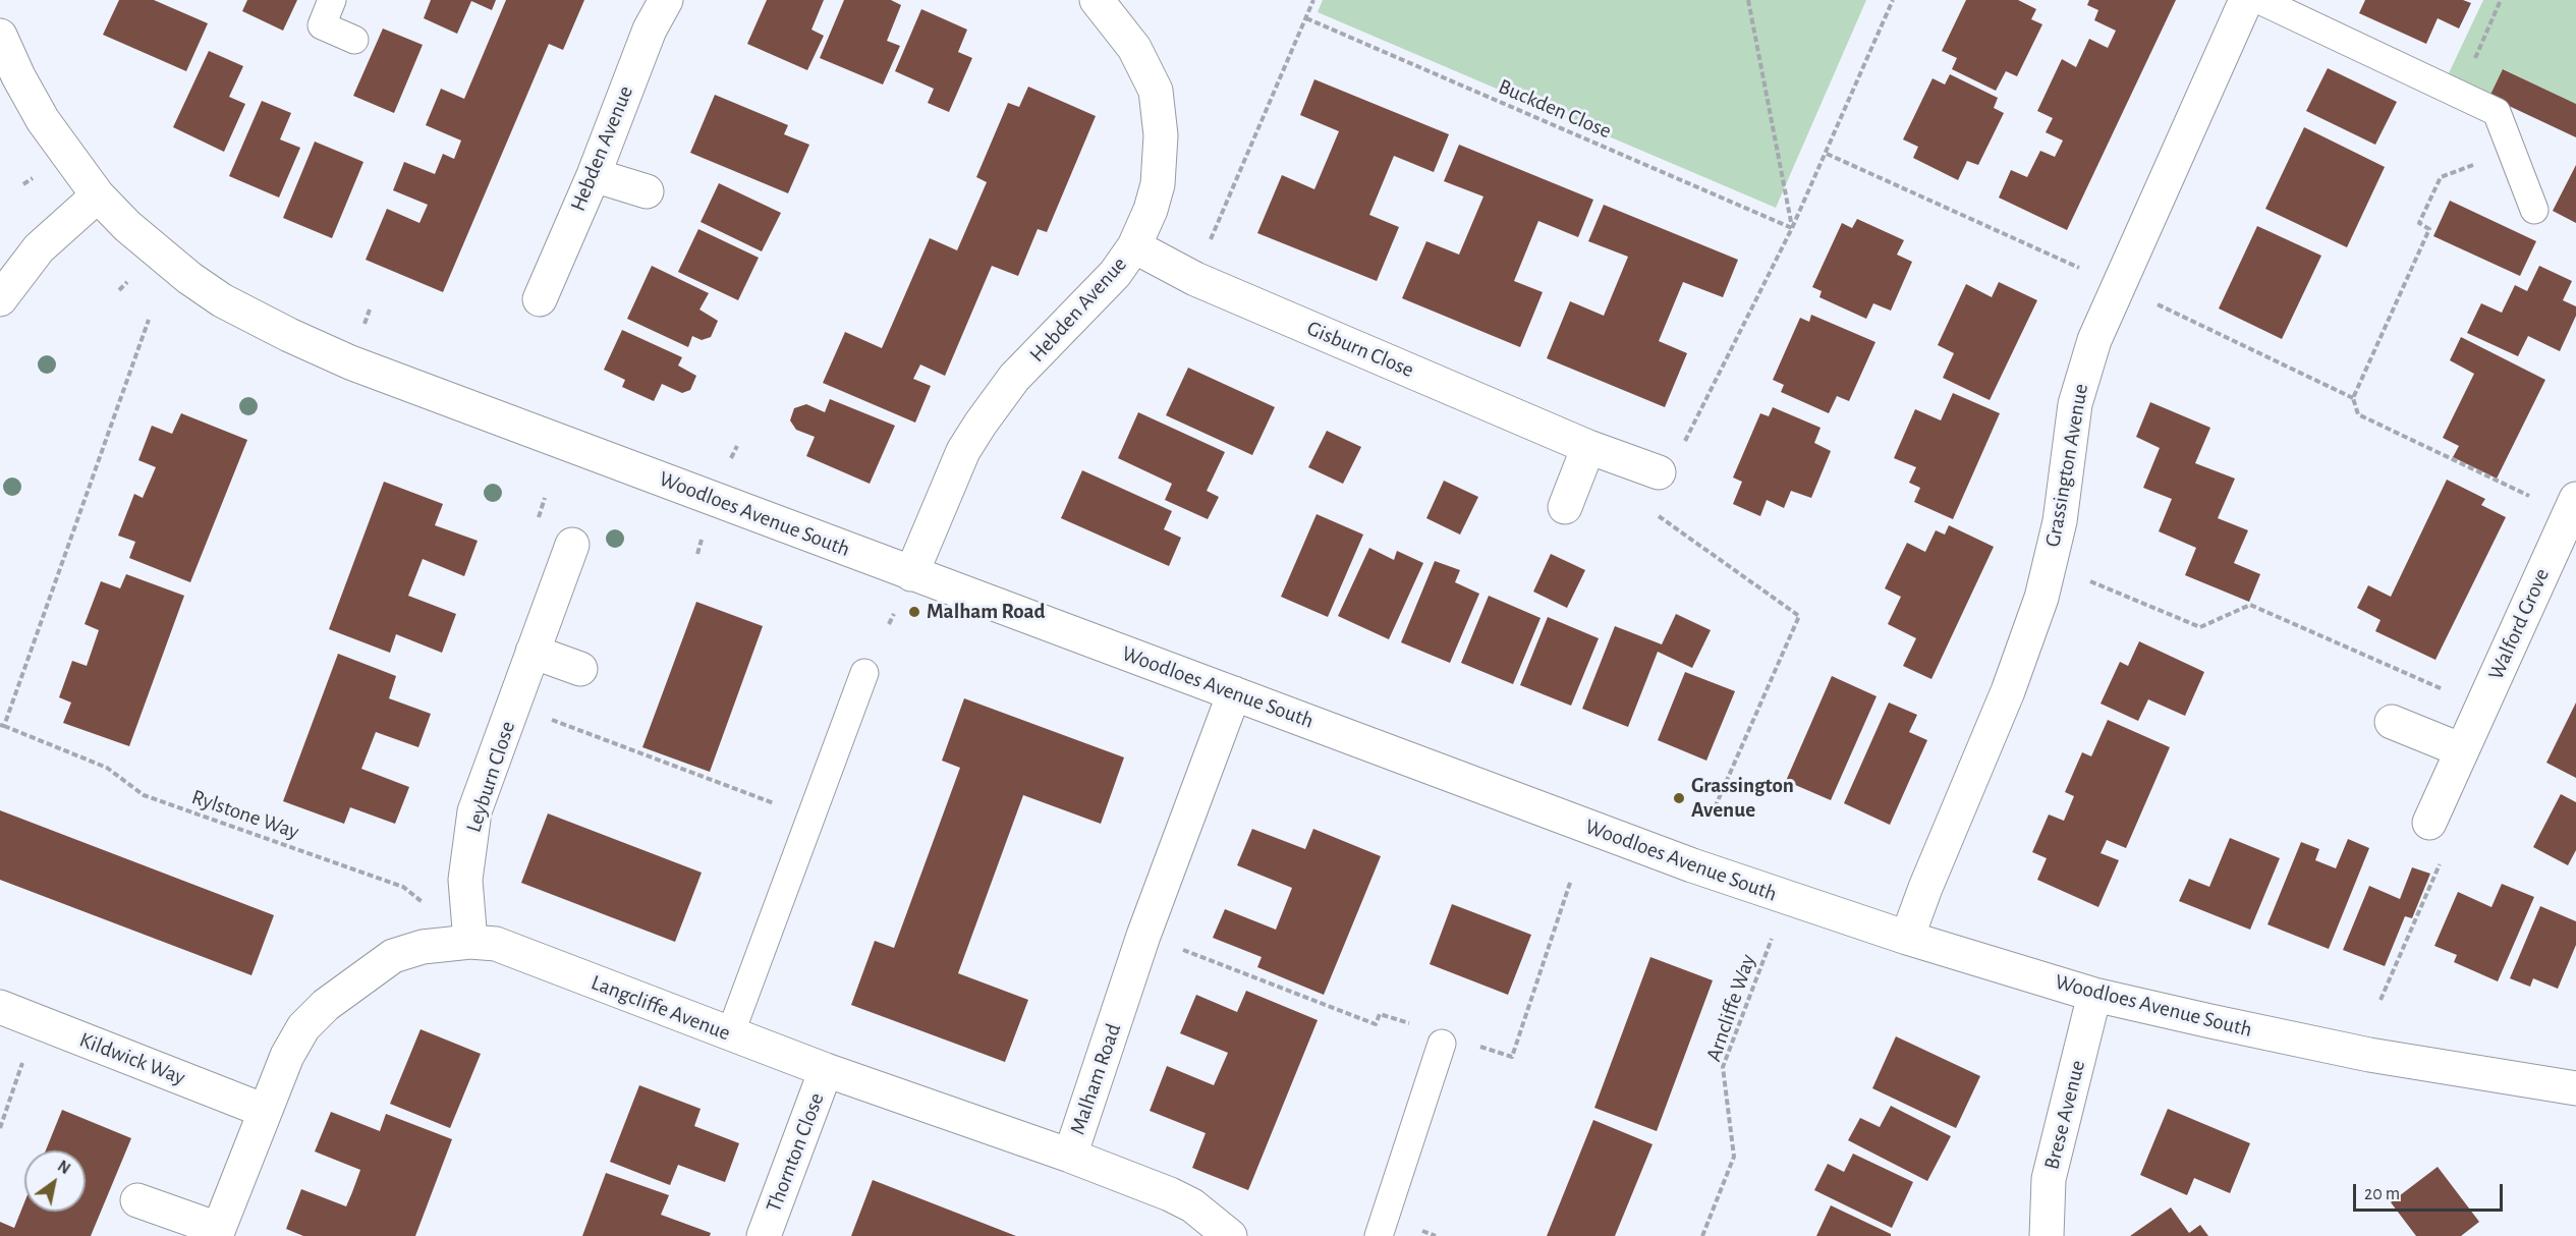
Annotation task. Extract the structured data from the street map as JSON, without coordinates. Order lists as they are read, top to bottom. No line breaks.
{"streets":{"street":["Hebden Avenue","Gisburn Close","Grassington Avenue","Woodloes Avenue South","Walford Grove","Leyburn Close","Langcliffe Avenue","Kildwick Way","Malham Road","Brese Avenue","Thornton Close"],"path":["Buckden Close","Rylstone Way","Arncliffe Way"]},"crossings":[["Hebden Avenue","Gisburn Close"],["Hebden Avenue","Woodloes Avenue South"],["Grassington Avenue","Woodloes Avenue South"],["Woodloes Avenue South","Arncliffe Way"],["Woodloes Avenue South","Malham Road"],["Woodloes Avenue South","Brese Avenue"],["Leyburn Close","Rylstone Way"],["Leyburn Close","Langcliffe Avenue"],["Rylstone Way","Langcliffe Avenue"],["Langcliffe Avenue","Kildwick Way"],["Langcliffe Avenue","Malham Road"],["Langcliffe Avenue","Thornton Close"]],"places":["Malham Road","Grassington Avenue"],"scale_bar":"20 m","north":"top right"}
